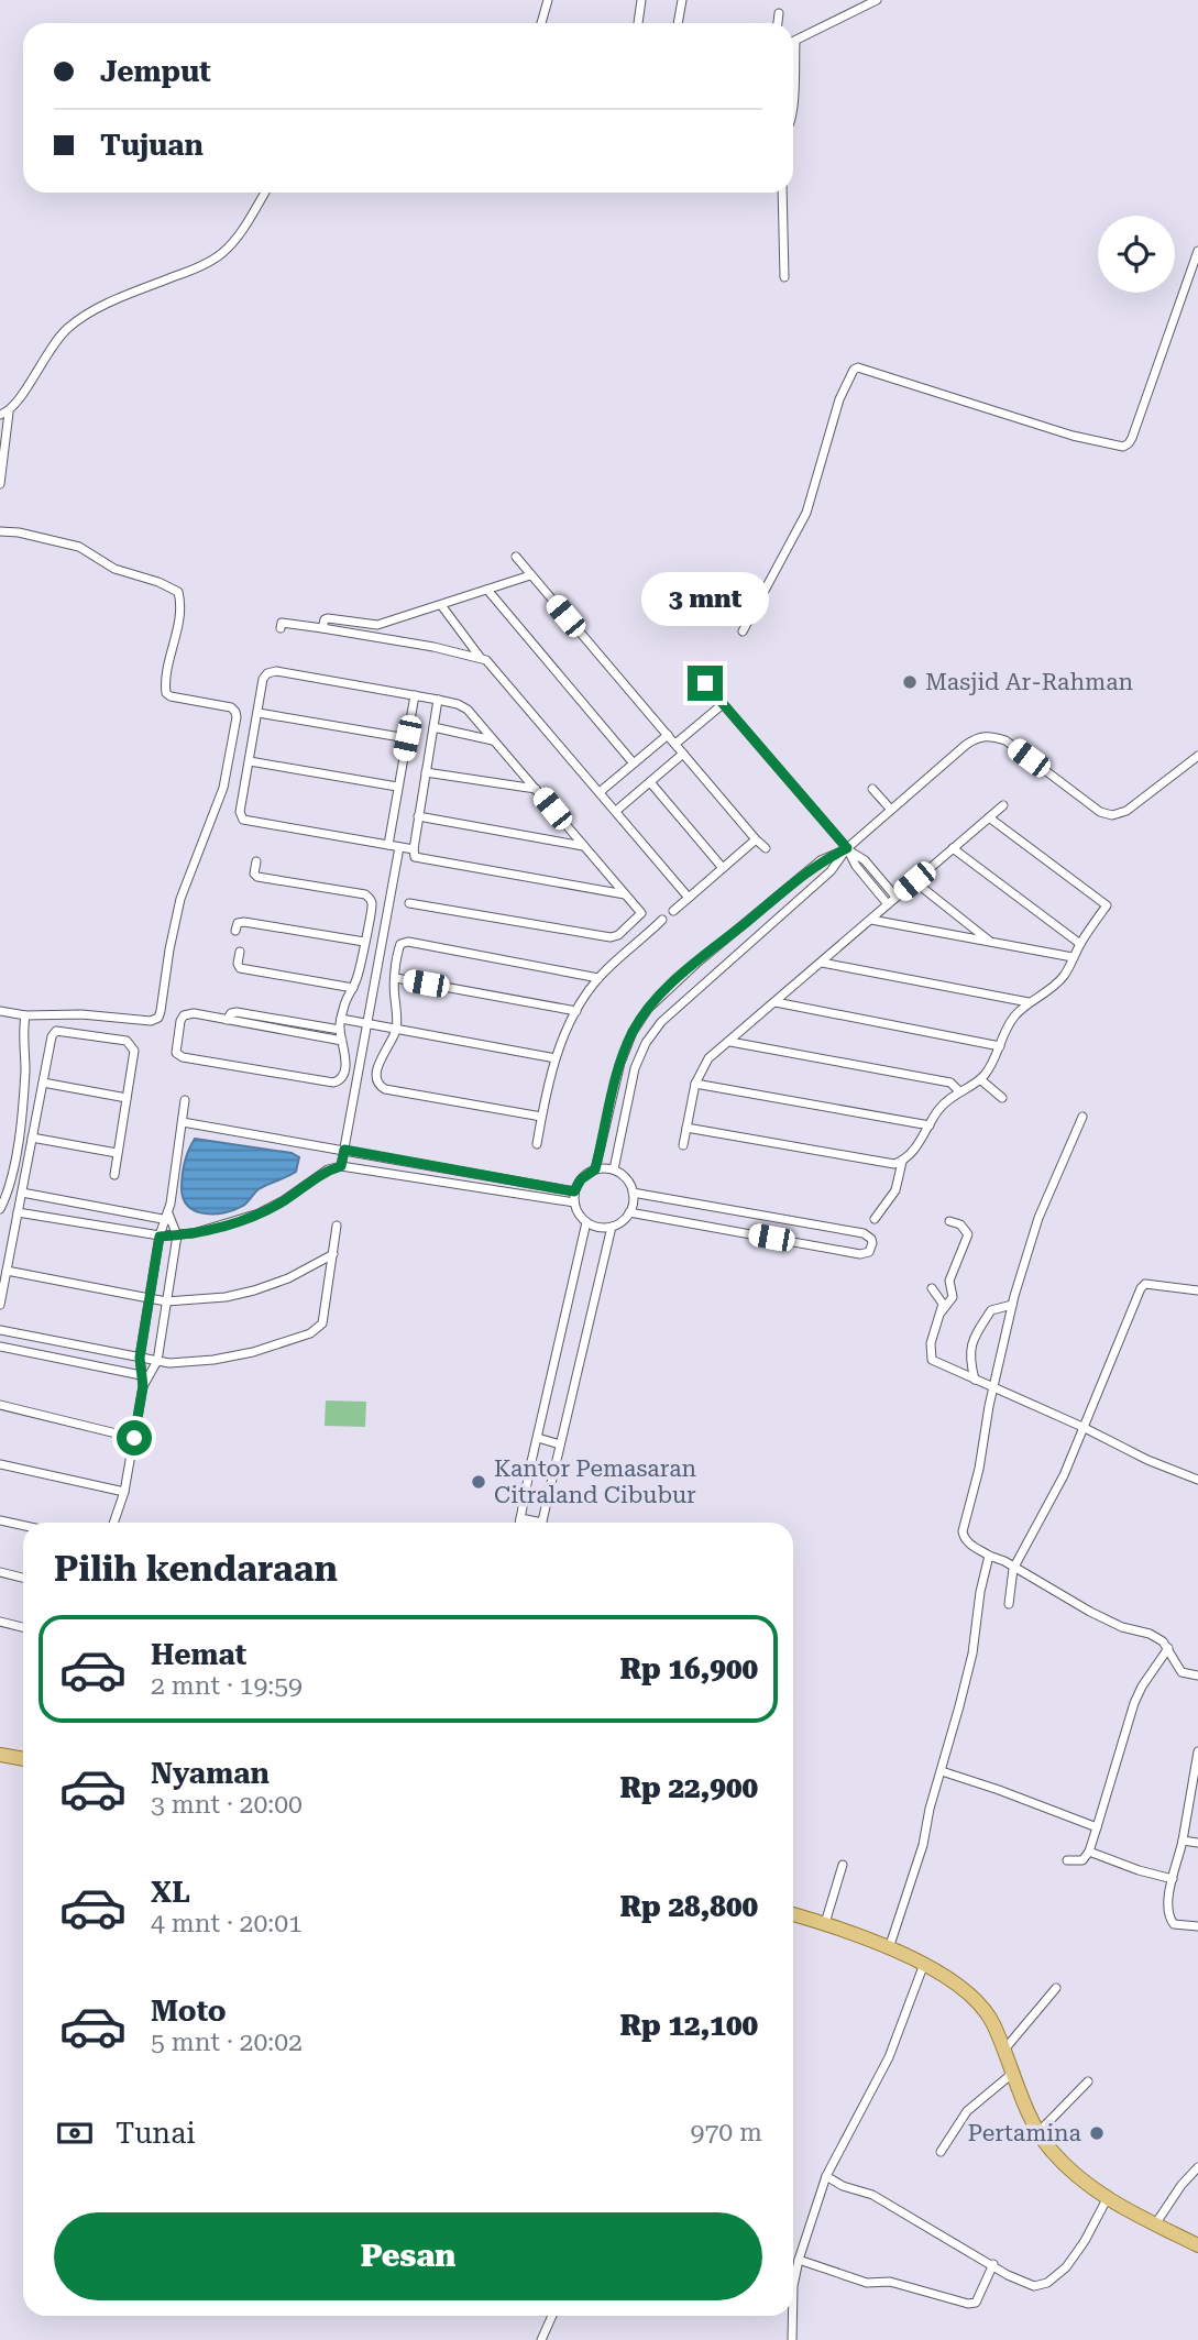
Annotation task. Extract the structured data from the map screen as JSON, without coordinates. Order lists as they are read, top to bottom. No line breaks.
{"places":["Masjid Ar-Rahman","Kantor Pemasaran Citraland Cibubur","Pertamina"],"page":{"banner":["Jemput","Tujuan"],"bubble":"3 mnt","heading":"Pilih kendaraan","list":[{"name":"Hemat","note":"2 mnt · 19:59","value":"Rp 16,900"},{"name":"Nyaman","note":"3 mnt · 20:00","value":"Rp 22,900"},{"name":"XL","note":"4 mnt · 20:01","value":"Rp 28,800"},{"name":"Moto","note":"5 mnt · 20:02","value":"Rp 12,100"}],"pay":["Tunai","970 m"],"buttons":"Pesan"}}
